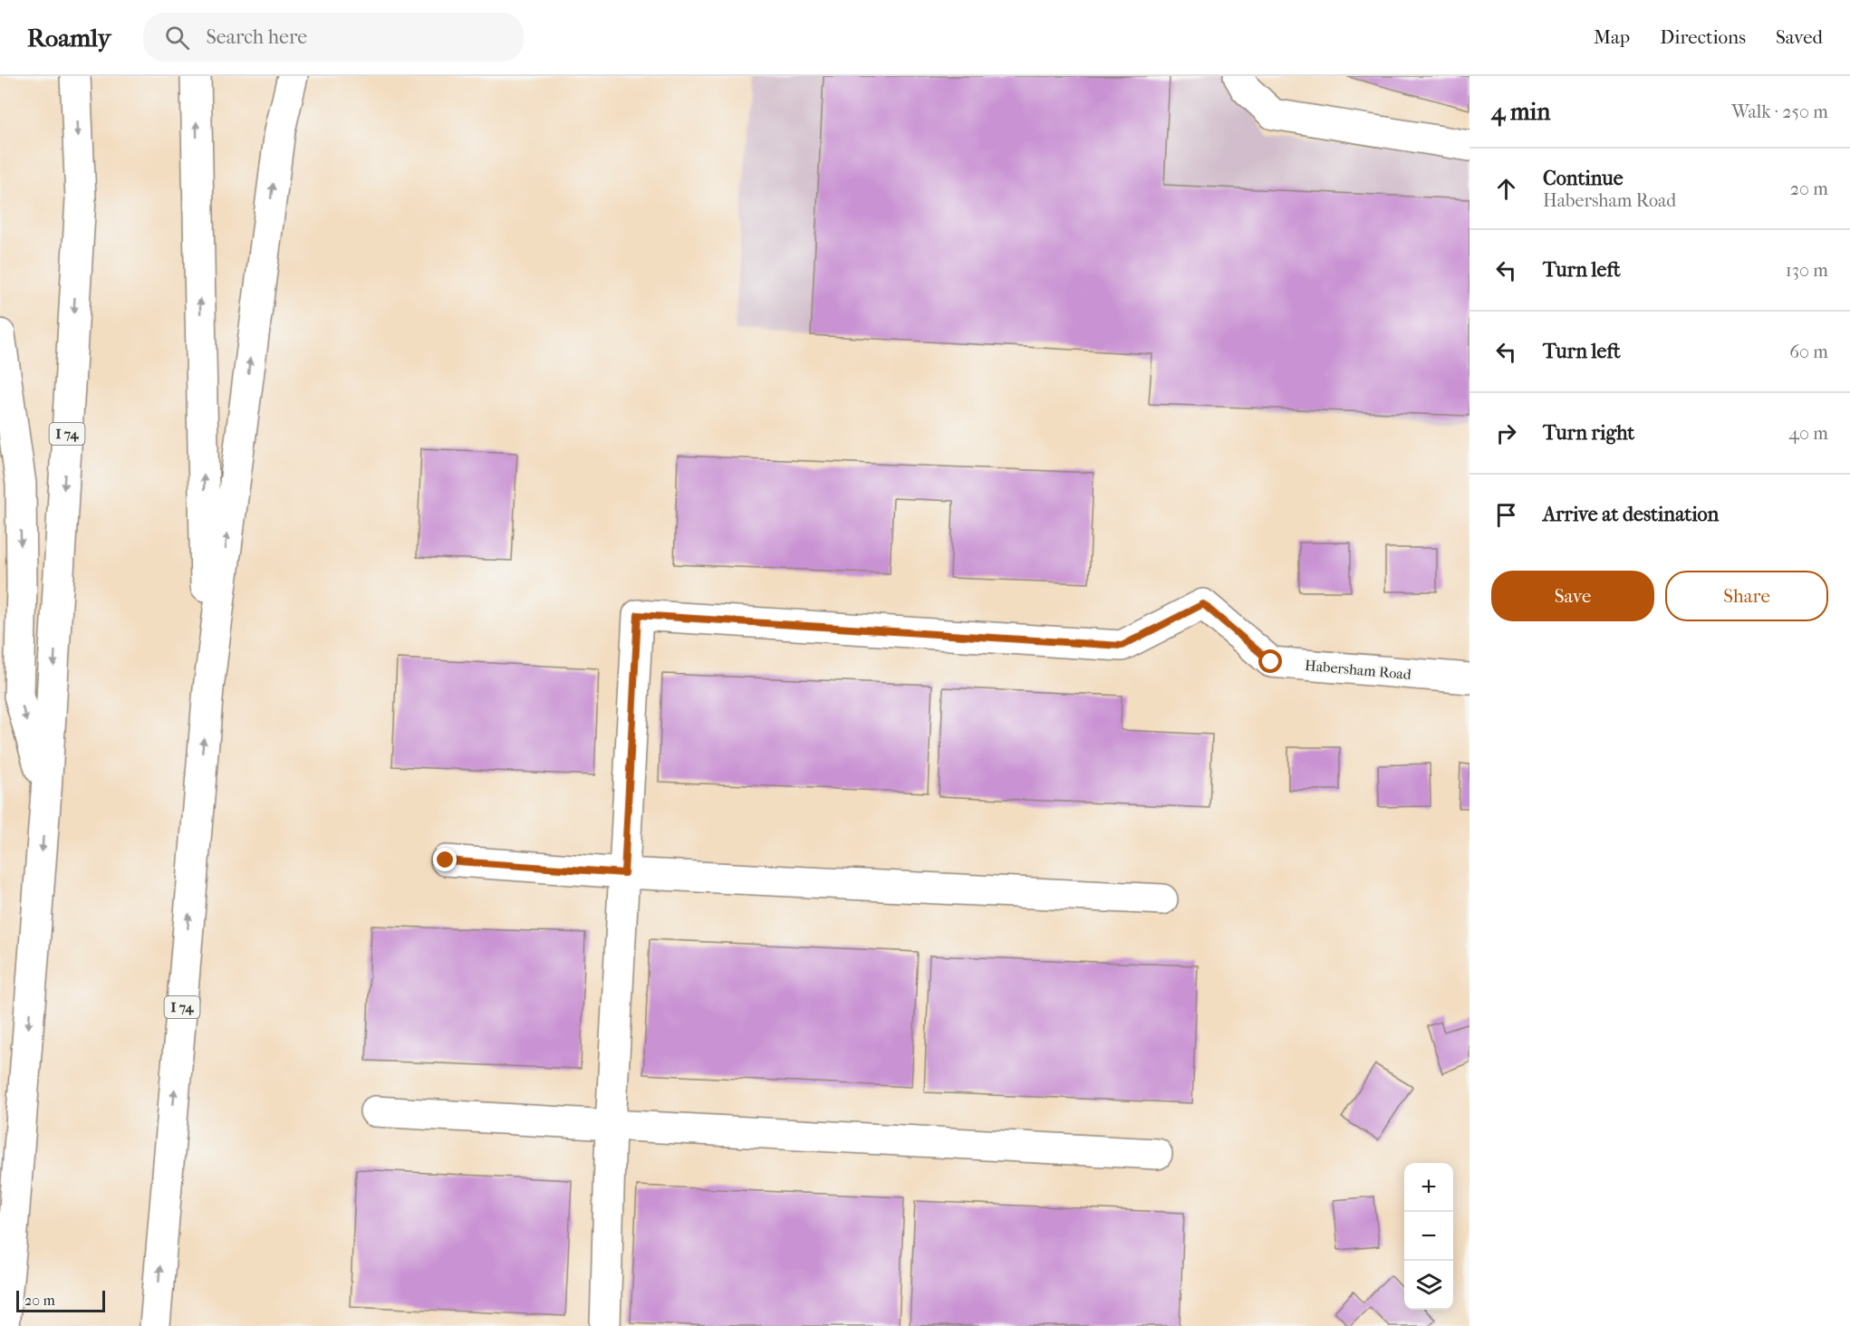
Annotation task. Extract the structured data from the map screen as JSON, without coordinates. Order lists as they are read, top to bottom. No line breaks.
{"streets":{"main road":["I 74","Habersham Road"]},"scale_bar":"20 m","page":{"header":"Roamly","search":"Search here","nav":["Map","Directions","Saved"],"heading":["4 min","Walk · 250 m"],"list":[["Continue","Habersham Road","20 m"],["Turn left","130 m"],["Turn left","60 m"],["Turn right","40 m"],"Arrive at destination"],"buttons":["Save","Share"],"map_buttons":["+","−"],"scale":"20 m"}}
